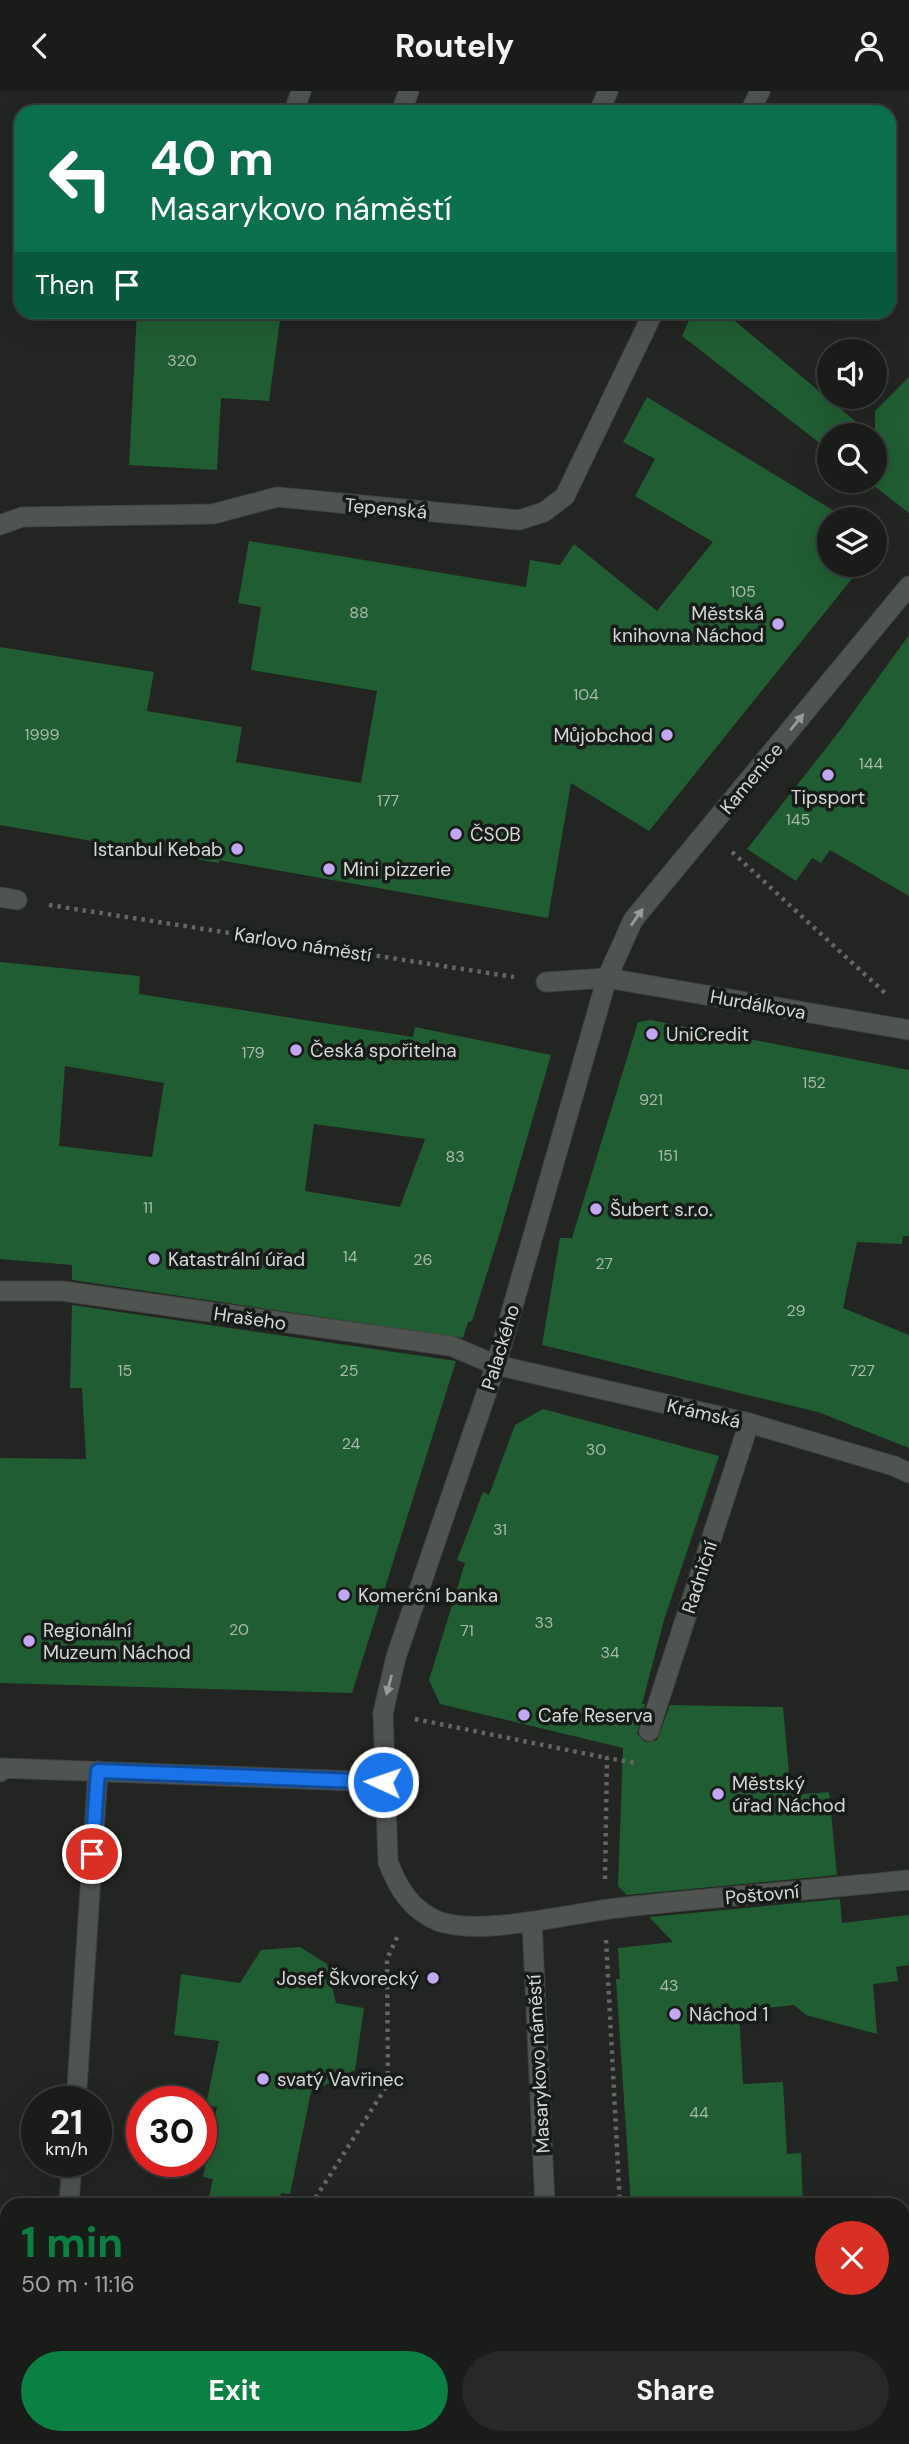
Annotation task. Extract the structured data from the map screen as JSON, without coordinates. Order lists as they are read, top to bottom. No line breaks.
{"streets":{"street":["Tepenská","Kamenice","Hurdálkova","Hrašeho","Palackého","Krámská","Radniční","Poštovní","Masarykovo náměstí"],"path":["Karlovo náměstí"]},"crossings":[["Kamenice","Hurdálkova"],["Kamenice","Palackého"],["Hurdálkova","Palackého"],["Hrašeho","Palackého"],["Hrašeho","Krámská"],["Palackého","Krámská"],["Krámská","Radniční"]],"one_way":["Kamenice","Palackého"],"places":["Městská knihovna Náchod","Můjobchod","Tipsport","ČSOB","Istanbul Kebab","Mini pizzerie","UniCredit","Česká spořitelna","Šubert s.r.o.","Katastrální úřad","Komerční banka","Regionální Muzeum Náchod","Cafe Reserva","Městský úřad Náchod","Josef Škvorecký","Náchod 1","svatý Vavřinec"],"house_numbers":["320","105","88","104","1999","144","177","145","179","152","921","151","83","11","14","26","27","29","15","25","727","24","30","31","33","20","71","34","43","44"],"page":{"header":"Routely","turn":["40 m","Masarykovo náměstí"],"then":"Then","speed":"21 km/h","limit":"30","heading":["1 min","50 m · 11:16"],"buttons":["Exit","Share"]}}
